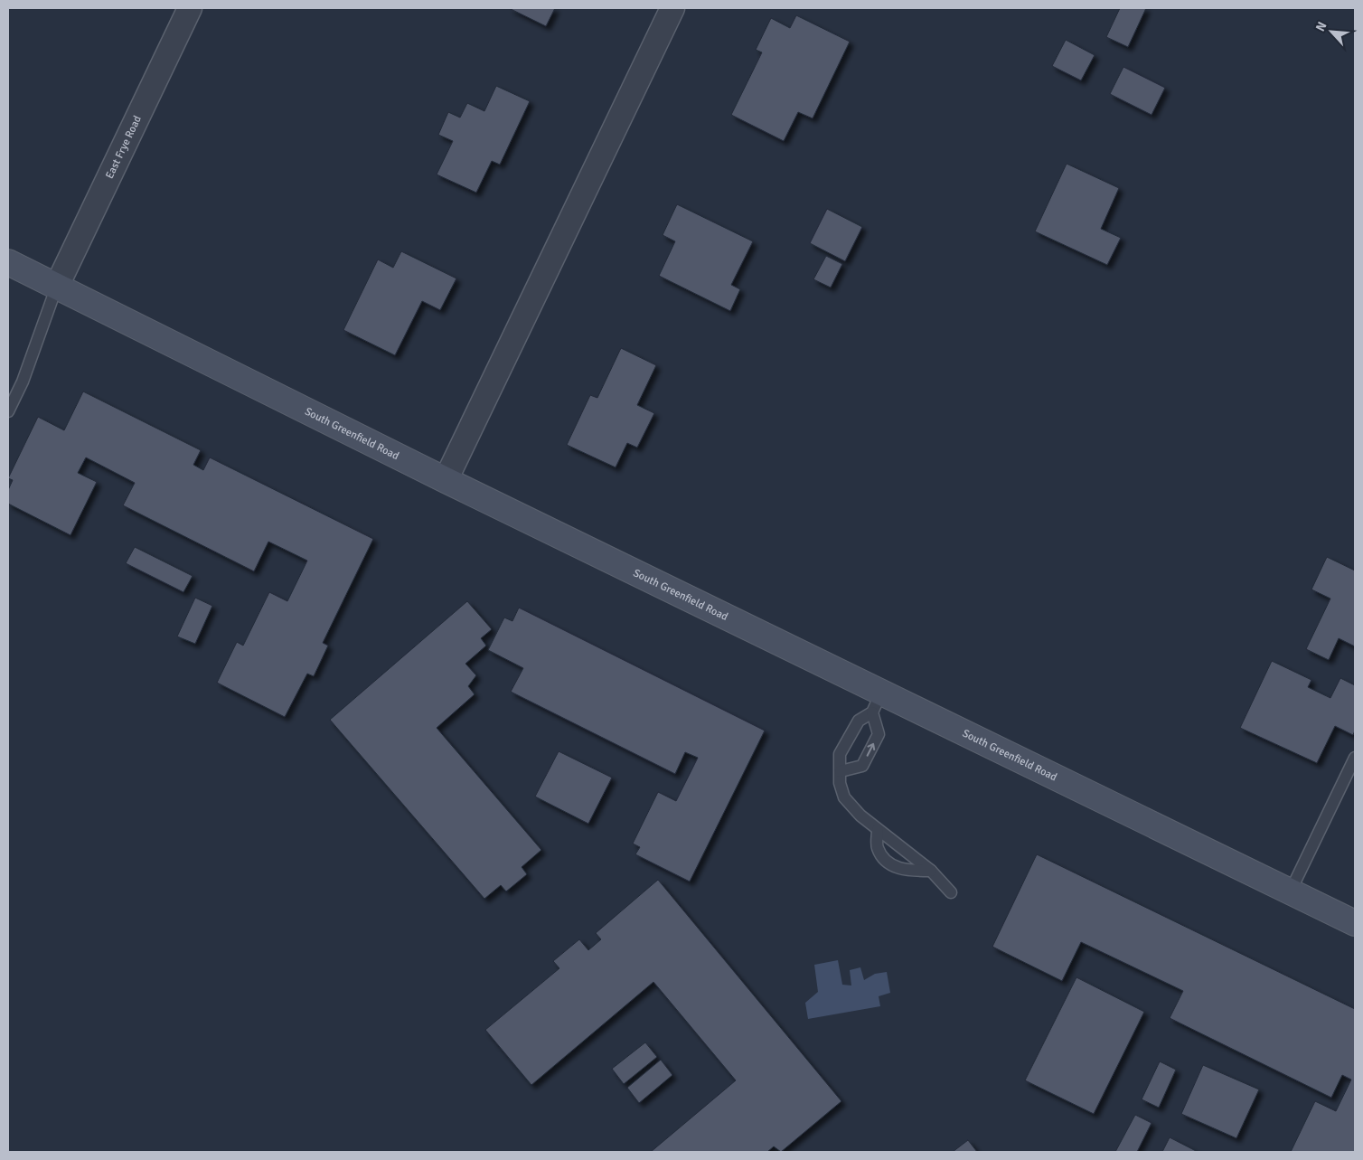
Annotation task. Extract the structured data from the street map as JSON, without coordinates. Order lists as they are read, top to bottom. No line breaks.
{"streets":{"street":["East Frye Road","South Greenfield Road"]},"crossings":[["East Frye Road","South Greenfield Road"]],"north":"top left"}
